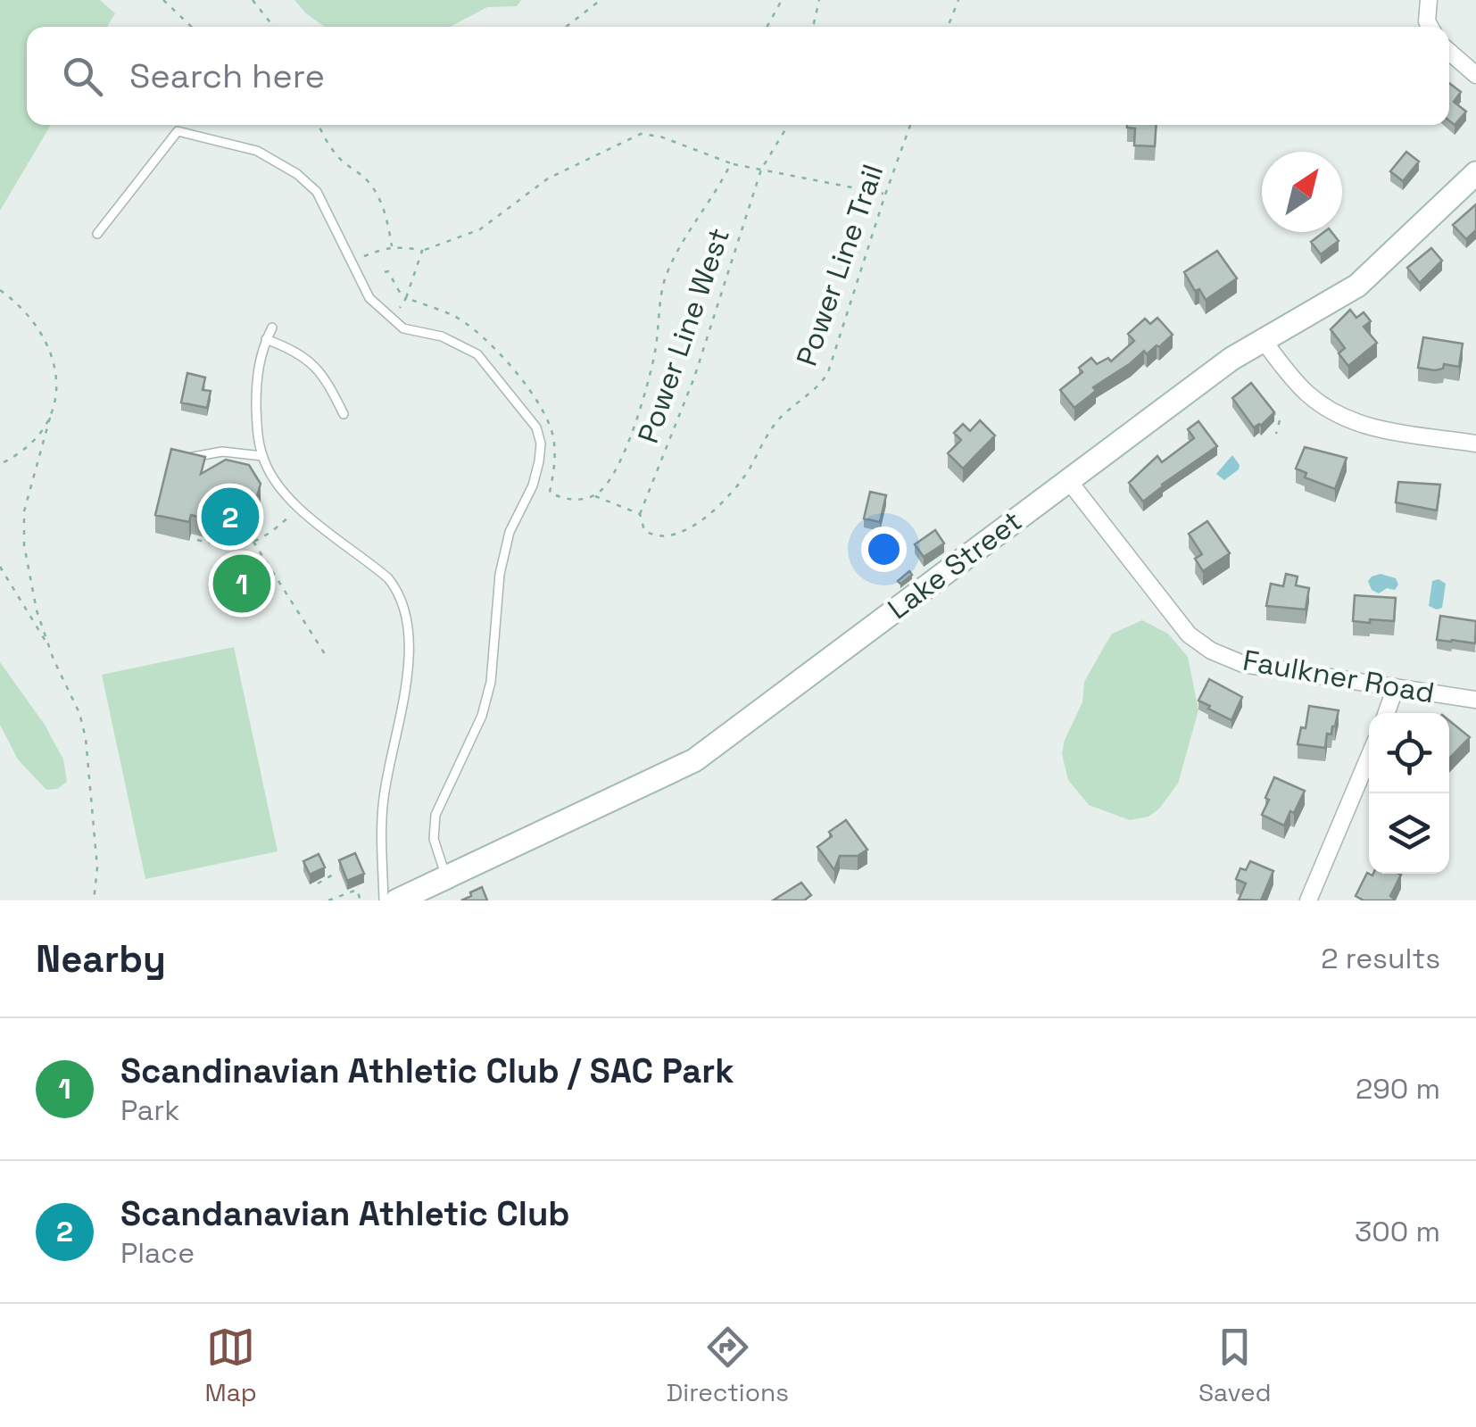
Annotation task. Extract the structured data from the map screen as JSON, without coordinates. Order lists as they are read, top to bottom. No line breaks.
{"streets":{"main road":["Lake Street"],"street":["Faulkner Road"],"path":["Power Line Trail","Power Line West"]},"crossings":[["Power Line Trail","Power Line West"],["Lake Street","Faulkner Road"]],"north":"top right","page":{"search":"Search here","pins":["2","1"],"heading":["Nearby","2 results"],"list":[{"mark":"1","name":"Scandinavian Athletic Club / SAC Park","note":"Park","value":"290 m"},{"mark":"2","name":"Scandanavian Athletic Club","note":"Place","value":"300 m"}],"nav":["Map","Directions","Saved"]}}
